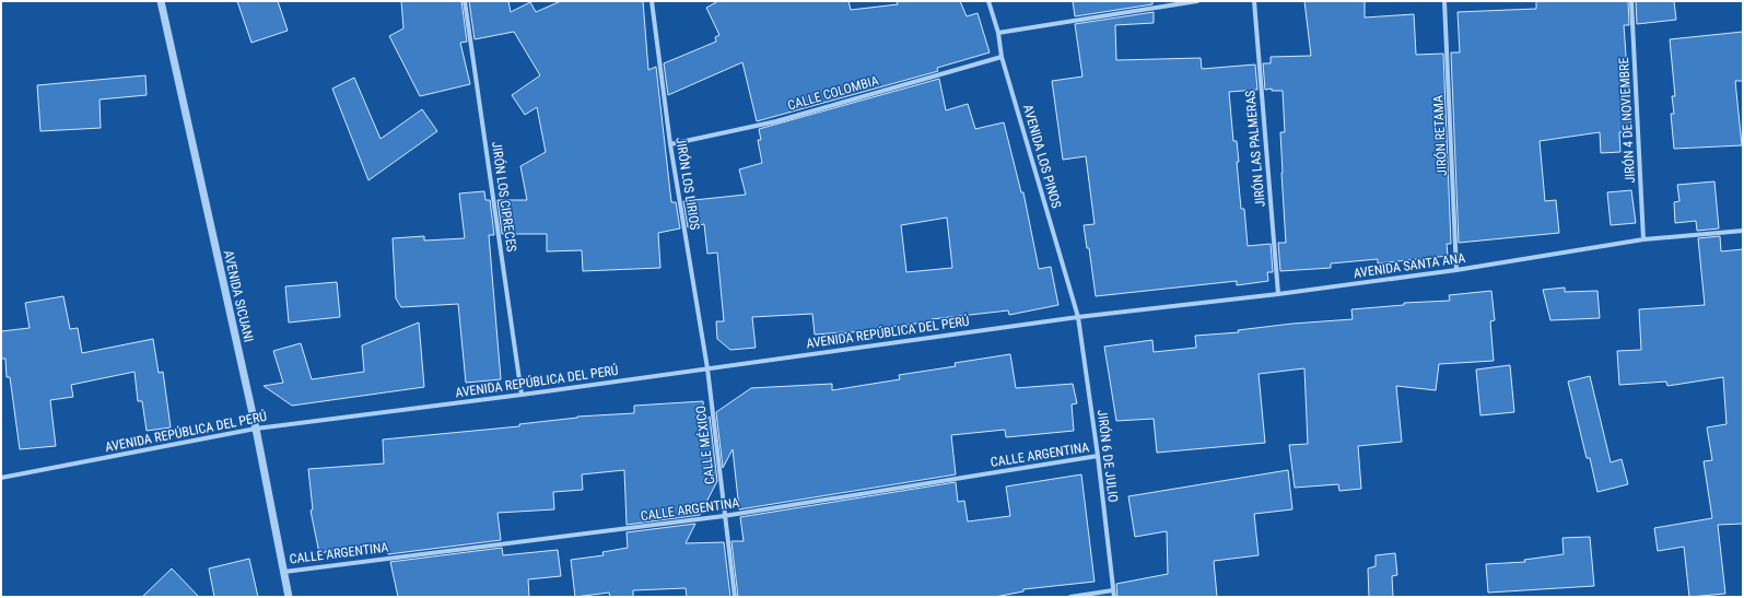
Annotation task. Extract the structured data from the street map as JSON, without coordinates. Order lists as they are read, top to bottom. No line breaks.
{"streets":{"street":["CALLE COLOMBIA","JIRÓN 4 DE NOVIEMBRE","JIRÓN RETAMA","JIRÓN LAS PALMERAS","AVENIDA LOS PINOS","JIRÓN LOS LIRIOS","JIRÓN LOS CIPRECES","AVENIDA SANTA ANA","AVENIDA SICUANI","AVENIDA REPÚBLICA DEL PERÚ","CALLE MÉXICO","CALLE ARGENTINA","JIRÓN 6 DE JULIO"]},"crossings":[["CALLE COLOMBIA","AVENIDA LOS PINOS"],["CALLE COLOMBIA","JIRÓN LOS LIRIOS"],["JIRÓN 4 DE NOVIEMBRE","AVENIDA SANTA ANA"],["JIRÓN RETAMA","AVENIDA SANTA ANA"],["JIRÓN LAS PALMERAS","AVENIDA SANTA ANA"],["AVENIDA LOS PINOS","AVENIDA SANTA ANA"],["AVENIDA LOS PINOS","AVENIDA REPÚBLICA DEL PERÚ"],["AVENIDA LOS PINOS","JIRÓN 6 DE JULIO"],["JIRÓN LOS LIRIOS","AVENIDA REPÚBLICA DEL PERÚ"],["JIRÓN LOS LIRIOS","CALLE MÉXICO"],["JIRÓN LOS CIPRECES","AVENIDA REPÚBLICA DEL PERÚ"],["AVENIDA SANTA ANA","AVENIDA REPÚBLICA DEL PERÚ"],["AVENIDA SANTA ANA","JIRÓN 6 DE JULIO"],["AVENIDA SICUANI","AVENIDA REPÚBLICA DEL PERÚ"],["AVENIDA SICUANI","CALLE ARGENTINA"],["AVENIDA REPÚBLICA DEL PERÚ","CALLE MÉXICO"],["AVENIDA REPÚBLICA DEL PERÚ","JIRÓN 6 DE JULIO"],["CALLE MÉXICO","CALLE ARGENTINA"],["CALLE ARGENTINA","JIRÓN 6 DE JULIO"]]}
